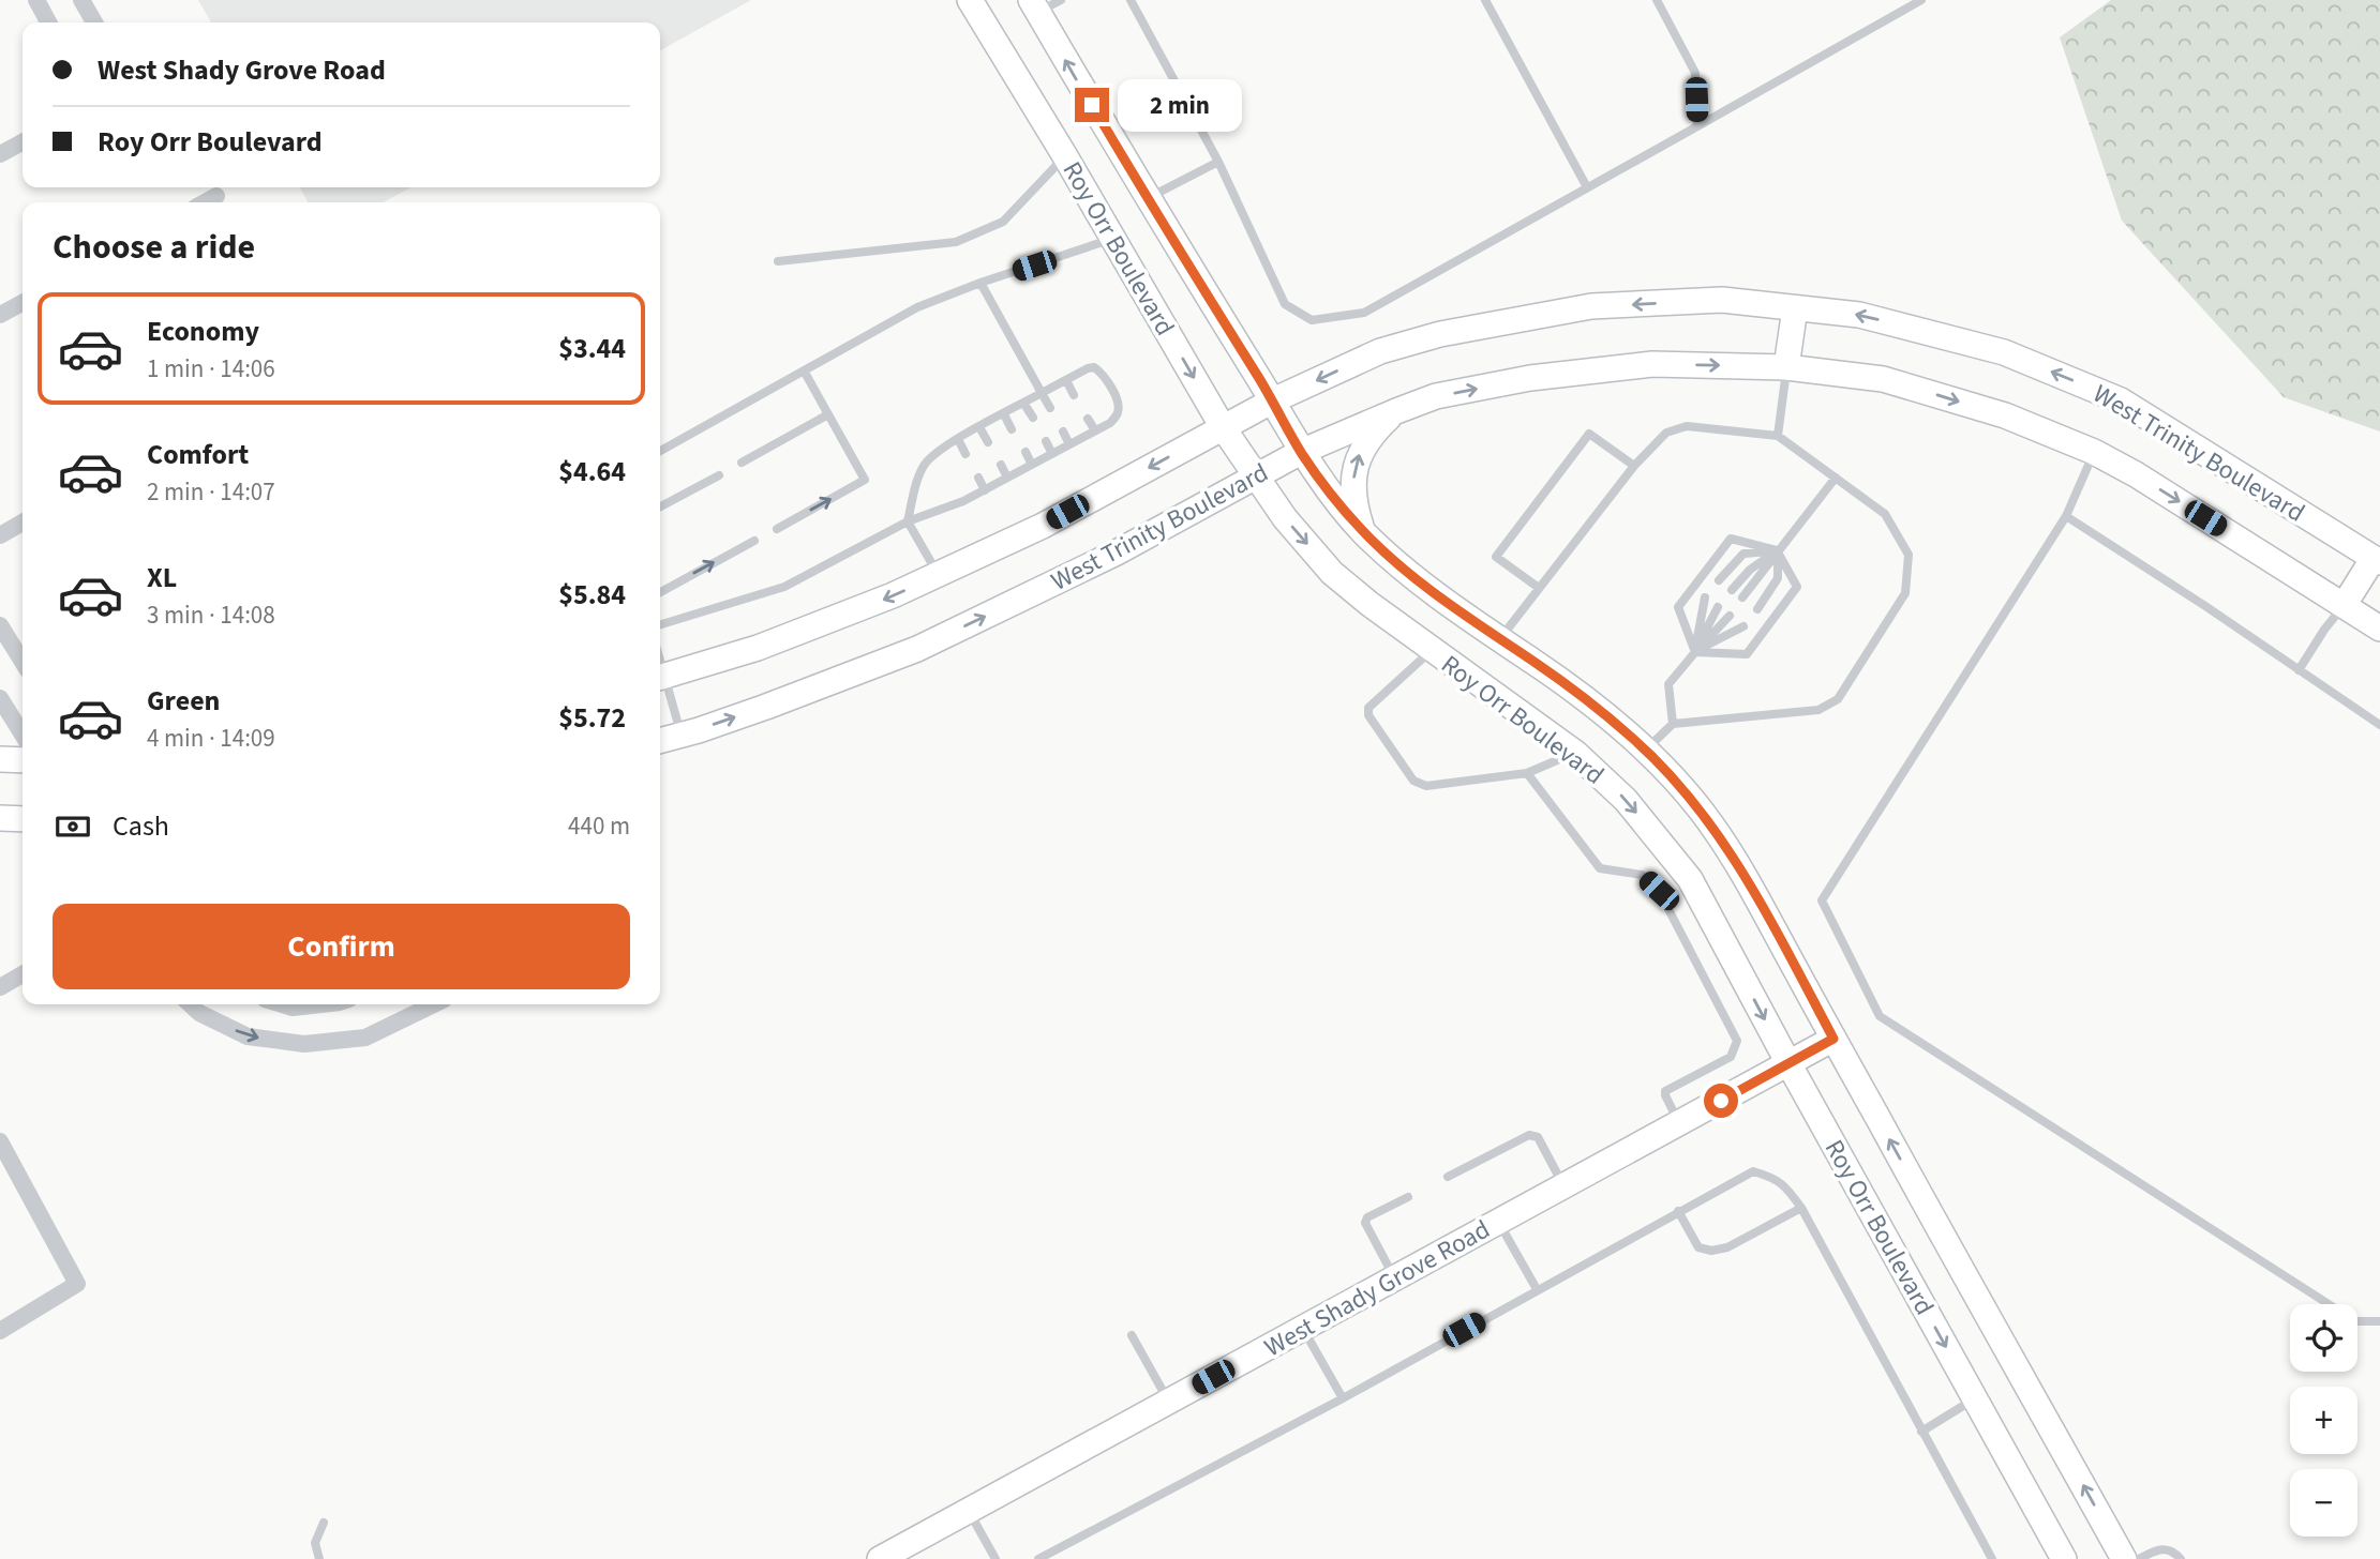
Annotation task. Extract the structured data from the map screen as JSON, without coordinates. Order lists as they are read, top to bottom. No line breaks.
{"streets":{"main road":["Roy Orr Boulevard","West Trinity Boulevard","West Shady Grove Road"]},"crossings":[["Roy Orr Boulevard","West Trinity Boulevard"],["Roy Orr Boulevard","West Shady Grove Road"]],"page":{"banner":["West Shady Grove Road","Roy Orr Boulevard"],"bubble":"2 min","heading":"Choose a ride","list":[{"name":"Economy","note":"1 min · 14:06","value":"$3.44"},{"name":"Comfort","note":"2 min · 14:07","value":"$4.64"},{"name":"XL","note":"3 min · 14:08","value":"$5.84"},{"name":"Green","note":"4 min · 14:09","value":"$5.72"}],"pay":["Cash","440 m"],"buttons":"Confirm","map_buttons":["+","−"]}}
